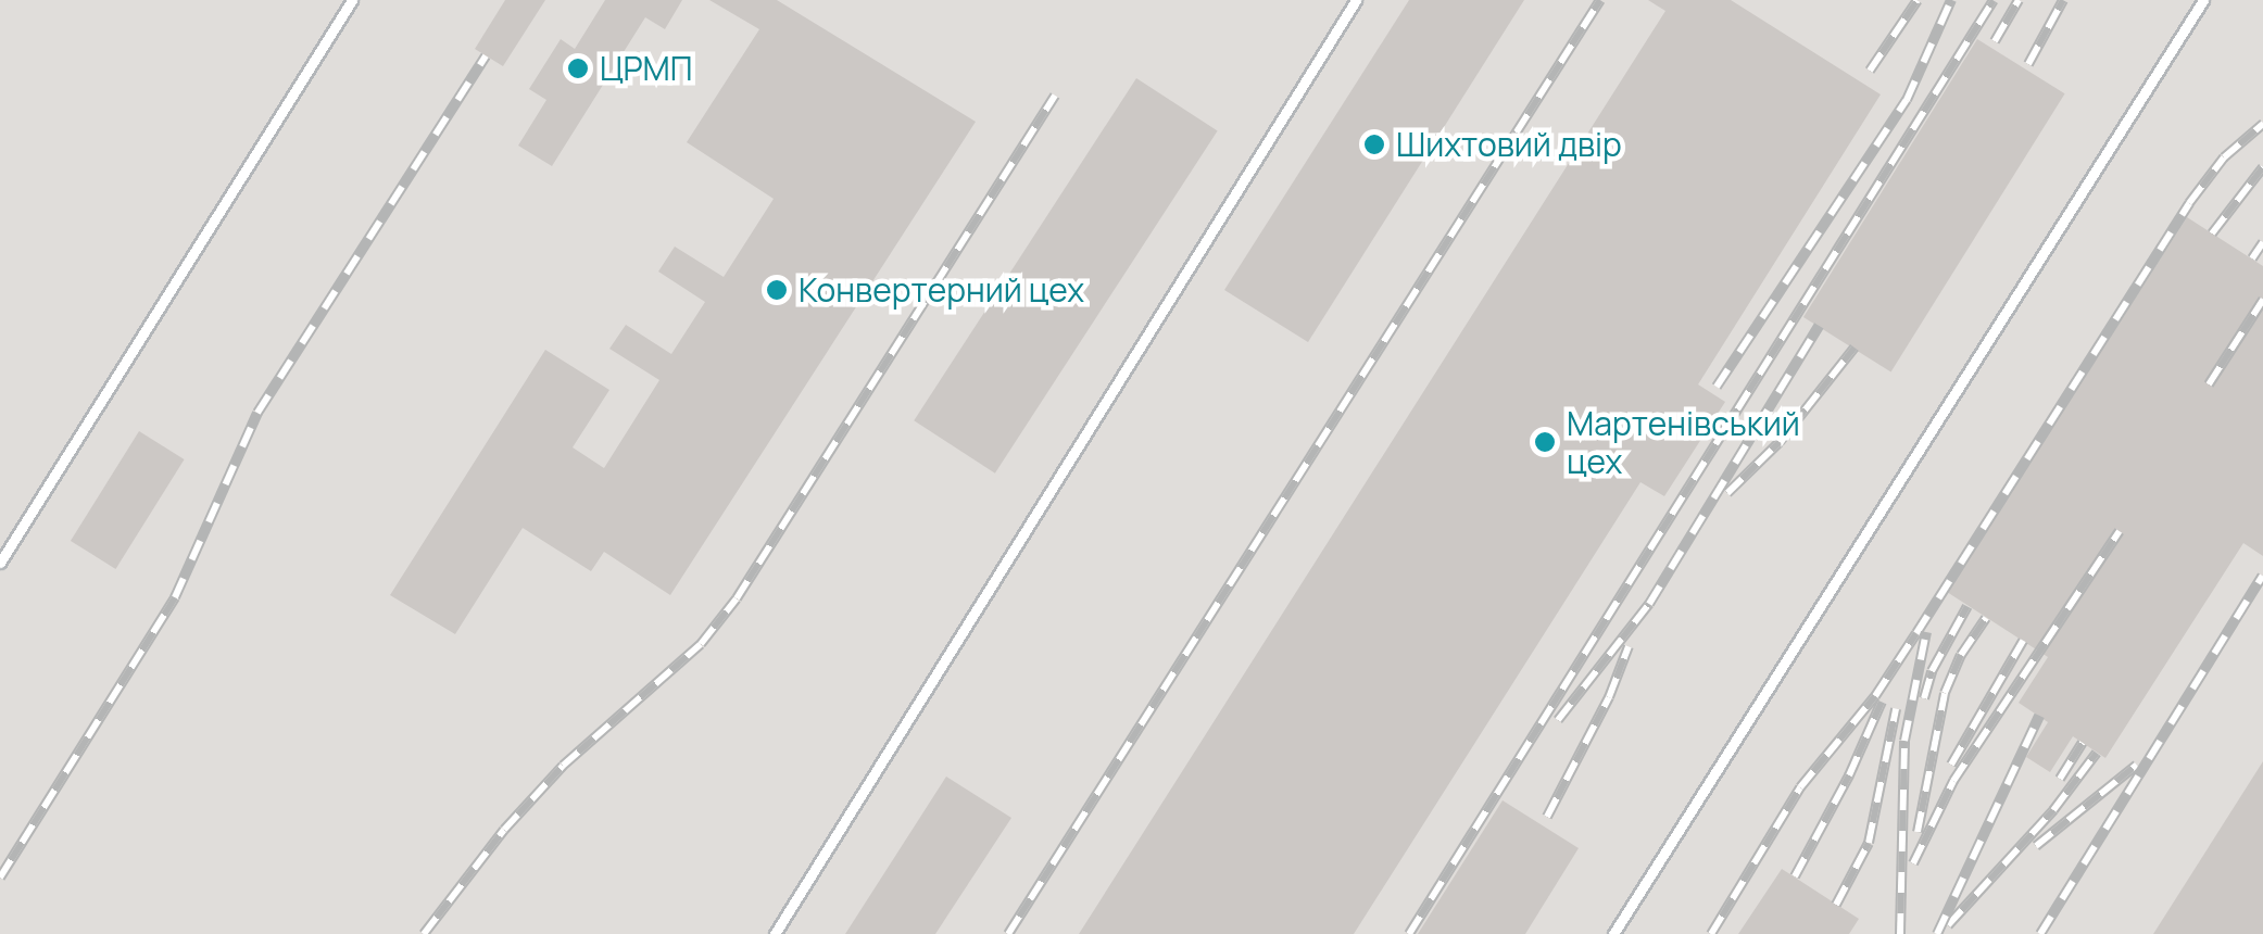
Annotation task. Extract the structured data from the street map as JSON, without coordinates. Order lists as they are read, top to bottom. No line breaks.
{"places":["ЦРМП","Шихтовий двір","Конвертерний цех","Мартенівський цех"]}
